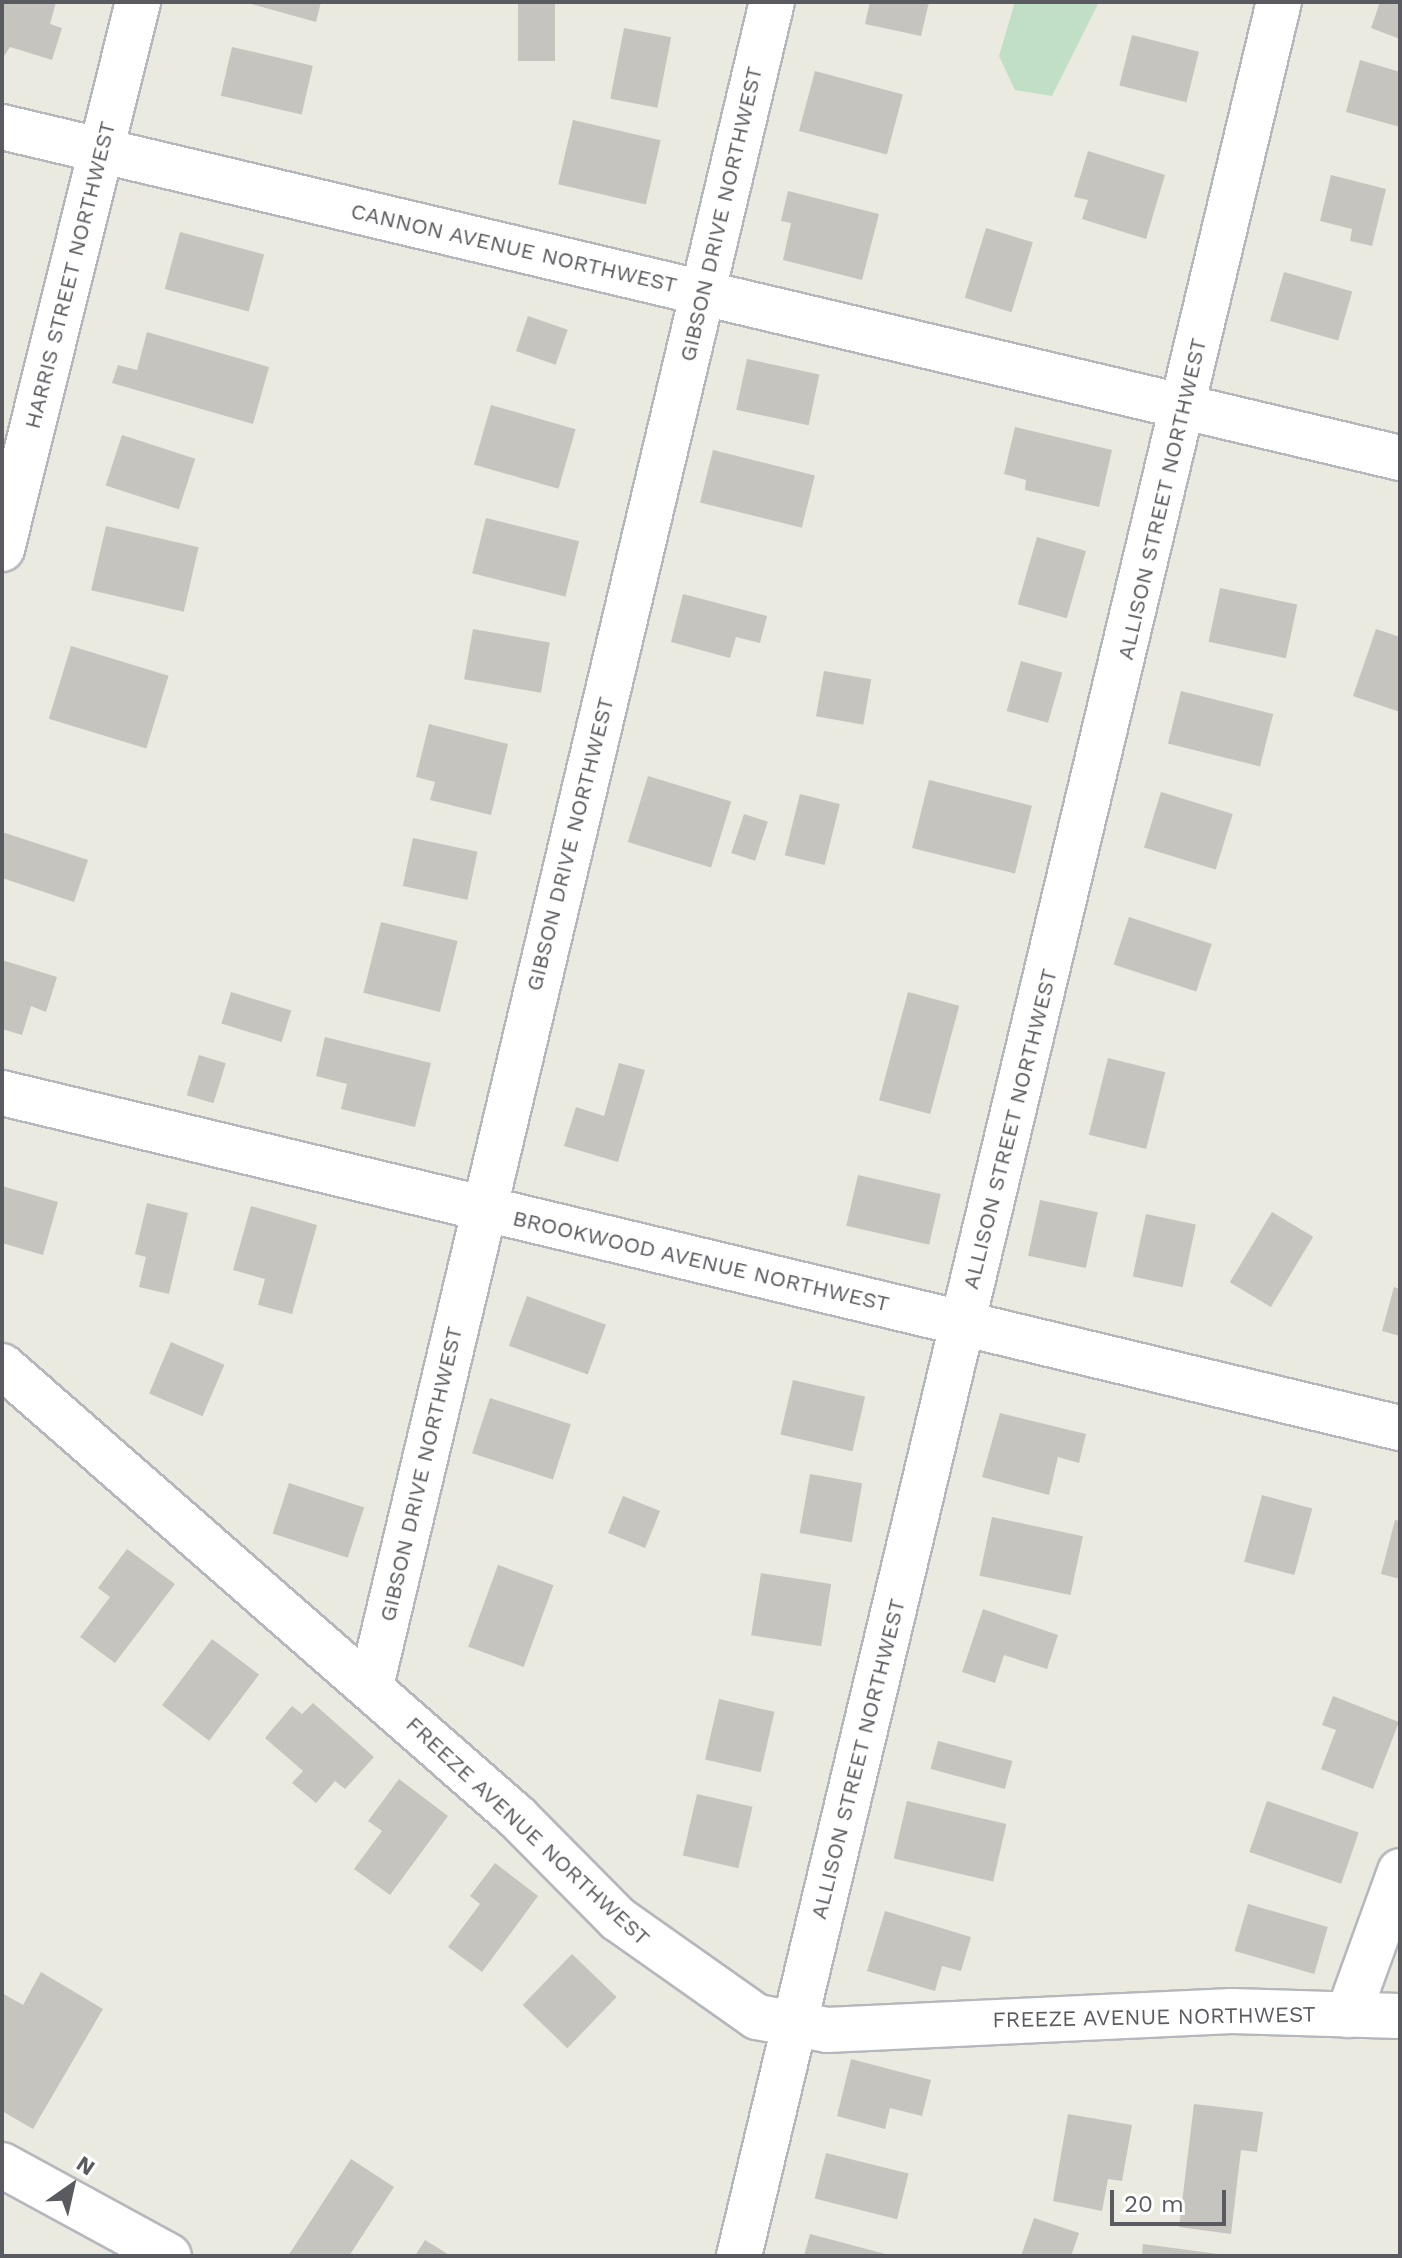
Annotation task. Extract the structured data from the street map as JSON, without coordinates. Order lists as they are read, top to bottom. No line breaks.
{"streets":{"street":["GIBSON DRIVE NORTHWEST","CANNON AVENUE NORTHWEST","HARRIS STREET NORTHWEST","ALLISON STREET NORTHWEST","BROOKWOOD AVENUE NORTHWEST","FREEZE AVENUE NORTHWEST"]},"crossings":[["GIBSON DRIVE NORTHWEST","CANNON AVENUE NORTHWEST"],["GIBSON DRIVE NORTHWEST","BROOKWOOD AVENUE NORTHWEST"],["GIBSON DRIVE NORTHWEST","FREEZE AVENUE NORTHWEST"],["CANNON AVENUE NORTHWEST","HARRIS STREET NORTHWEST"],["CANNON AVENUE NORTHWEST","ALLISON STREET NORTHWEST"],["ALLISON STREET NORTHWEST","BROOKWOOD AVENUE NORTHWEST"],["ALLISON STREET NORTHWEST","FREEZE AVENUE NORTHWEST"]],"scale_bar":"20 m","north":"top right"}
